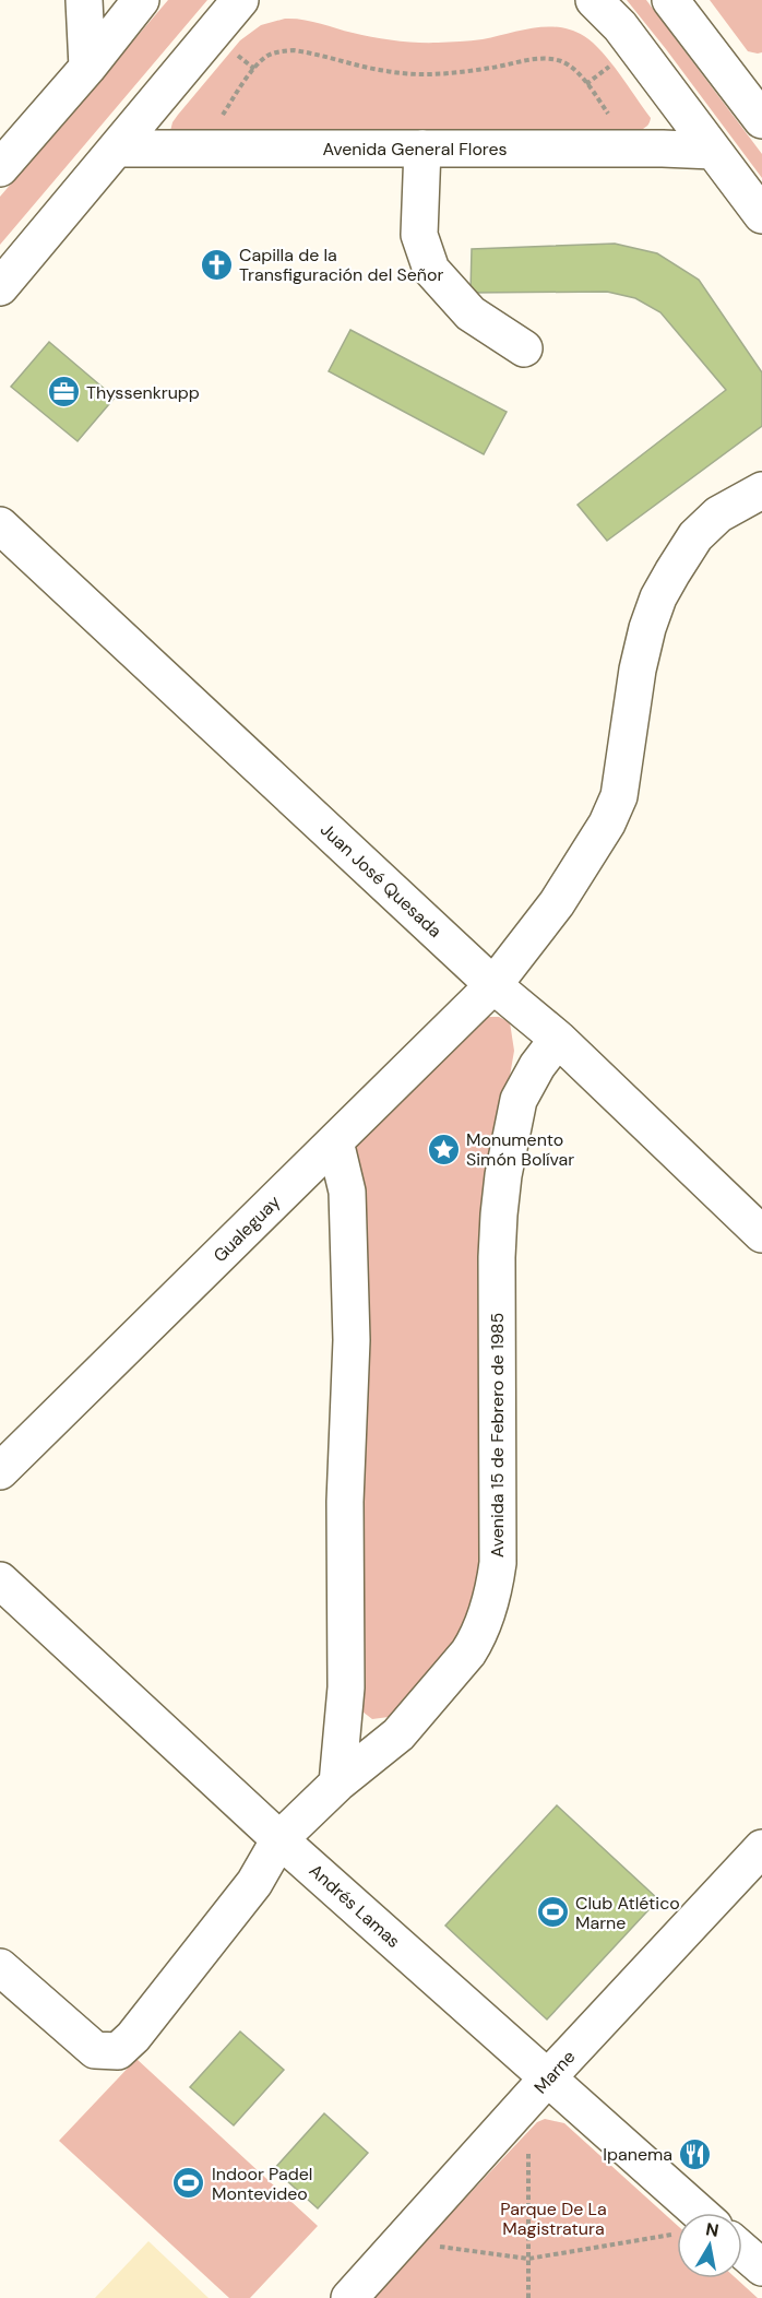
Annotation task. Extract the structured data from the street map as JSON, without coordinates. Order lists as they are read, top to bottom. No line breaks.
{"streets":{"street":["Avenida General Flores","Juan José Quesada","Gualeguay","Avenida 15 de Febrero de 1985","Andrés Lamas","Marne"]},"crossings":[["Juan José Quesada","Gualeguay"],["Juan José Quesada","Avenida 15 de Febrero de 1985"],["Avenida 15 de Febrero de 1985","Andrés Lamas"],["Andrés Lamas","Marne"]],"parks":["Parque De La Magistratura"],"places":{"church":["Capilla de la Transfiguración del Señor"],"office":["Thyssenkrupp"],"place":["Monumento Simón Bolívar"],"sports":["Club Atlético Marne","Indoor Padel Montevideo"],"restaurant":["Ipanema"]},"north":"top"}
